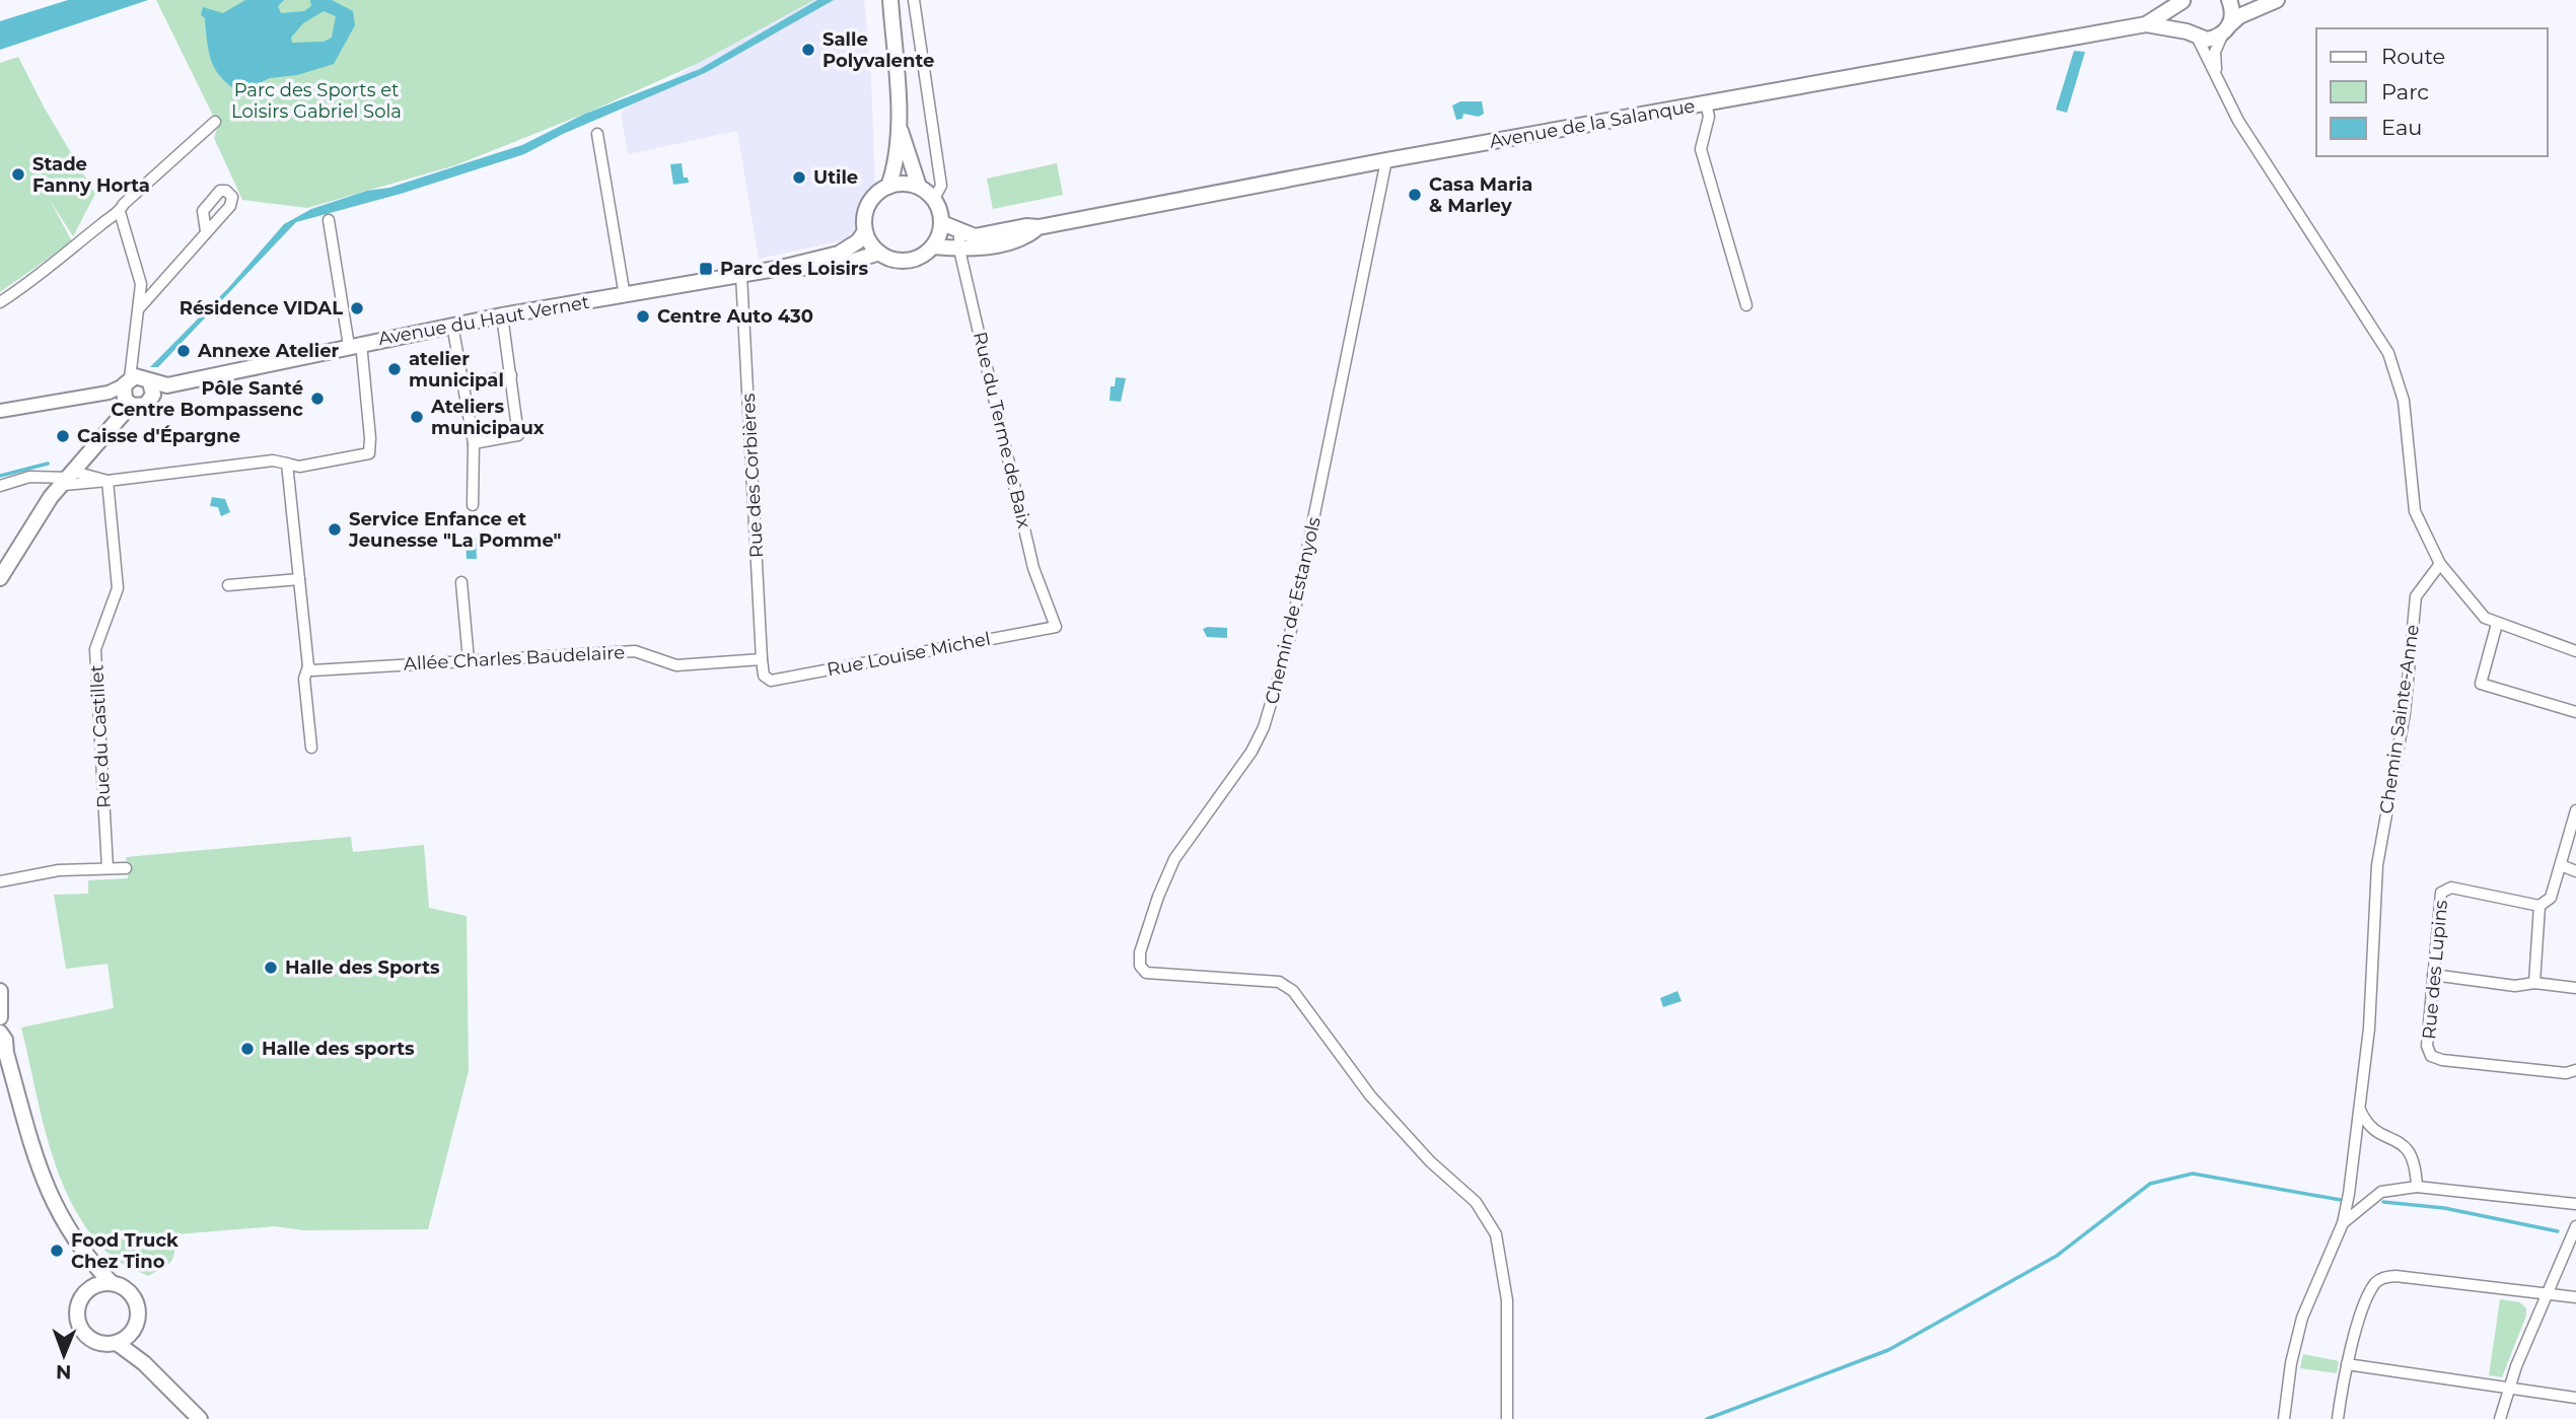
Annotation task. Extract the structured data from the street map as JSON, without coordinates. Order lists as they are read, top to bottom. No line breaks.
{"streets":{"main road":["Avenue de la Salanque","Avenue du Haut Vernet"],"street":["Rue du Terme de Baix","Rue des Corbières","Chemin de Estanyols","Rue Louise Michel","Allée Charles Baudelaire","Chemin Sainte-Anne","Rue du Castillet","Rue des Lupins"]},"crossings":[["Avenue de la Salanque","Chemin de Estanyols"],["Avenue du Haut Vernet","Rue des Corbières"],["Rue du Terme de Baix","Rue Louise Michel"],["Rue des Corbières","Rue Louise Michel"],["Rue des Corbières","Allée Charles Baudelaire"]],"parks":["Parc des Sports et Loisirs Gabriel Sola"],"places":{"other":["Salle Polyvalente","Stade Fanny Horta","Utile","Casa Maria & Marley","Résidence VIDAL","Centre Auto 430","Annexe Atelier","atelier municipal","Pôle Santé Centre Bompassenc","Ateliers municipaux","Caisse d'Épargne","Service Enfance et Jeunesse \"La Pomme\"","Halle des Sports","Halle des sports","Food Truck Chez Tino"],"transit":["Parc des Loisirs"]},"legend":["Route","Parc","Eau"],"north":"bottom"}
